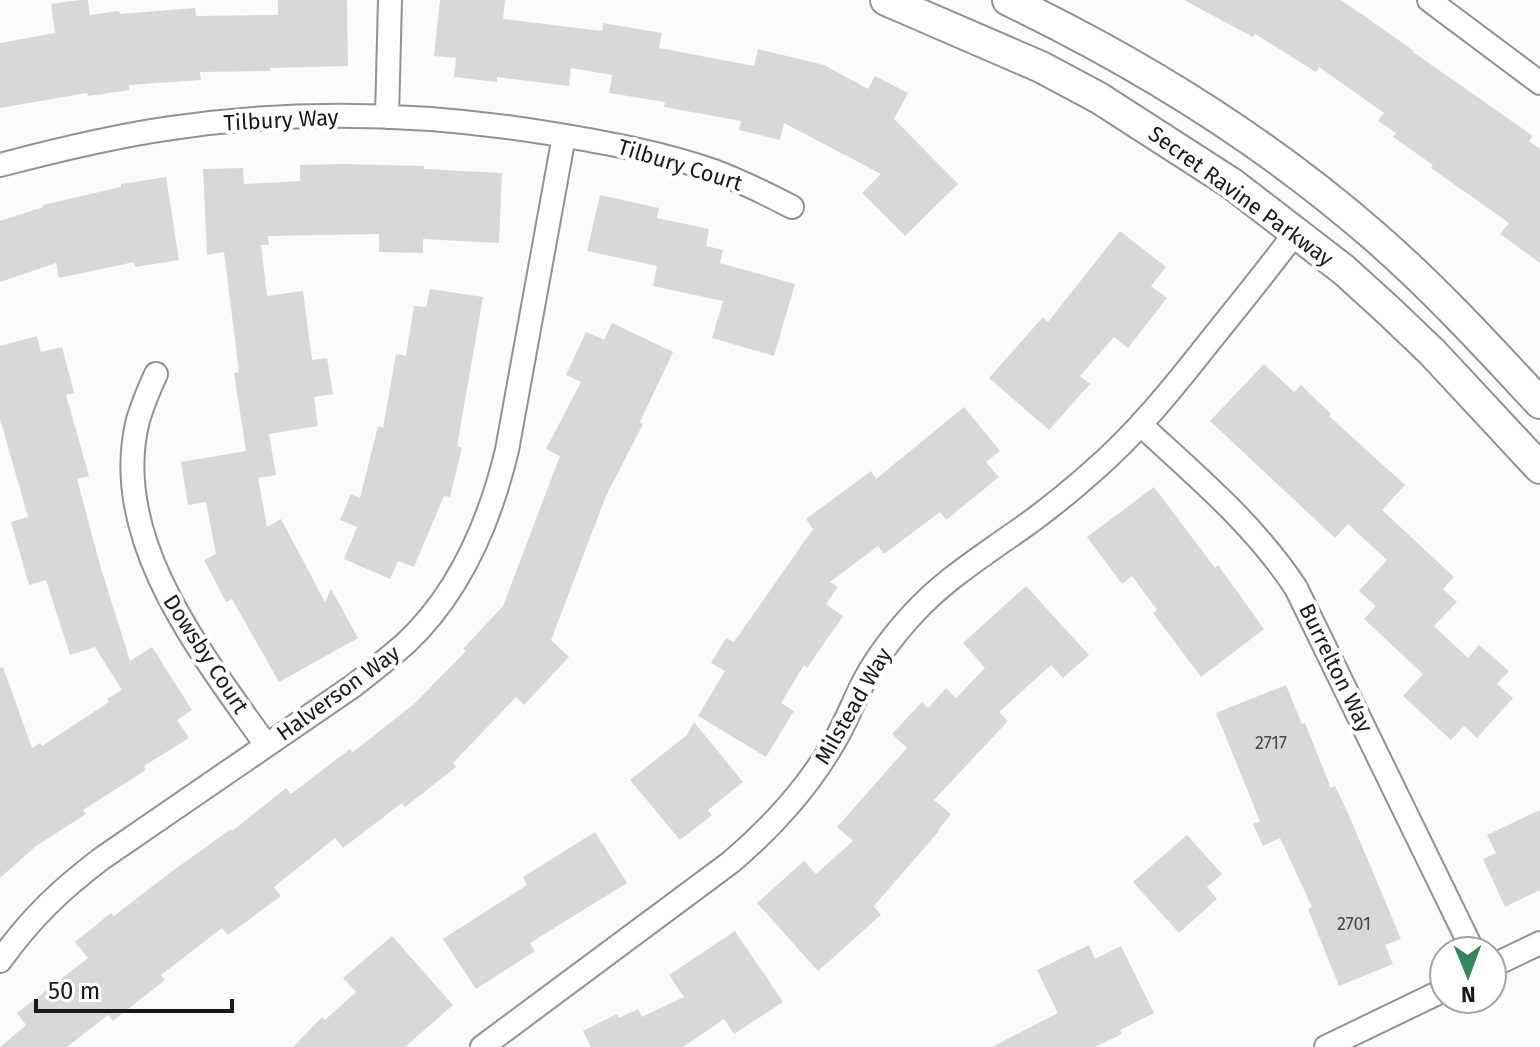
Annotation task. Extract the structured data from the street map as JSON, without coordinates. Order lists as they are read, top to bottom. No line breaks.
{"streets":{"main road":["Secret Ravine Parkway"],"street":["Tilbury Way","Tilbury Court","Dowsby Court","Burrelton Way","Halverson Way","Milstead Way"]},"crossings":[["Tilbury Way","Tilbury Court"],["Tilbury Way","Halverson Way"],["Tilbury Court","Halverson Way"],["Secret Ravine Parkway","Milstead Way"],["Dowsby Court","Halverson Way"],["Burrelton Way","Milstead Way"]],"house_numbers":["2717","2701"],"scale_bar":"50 m","north":"bottom"}
